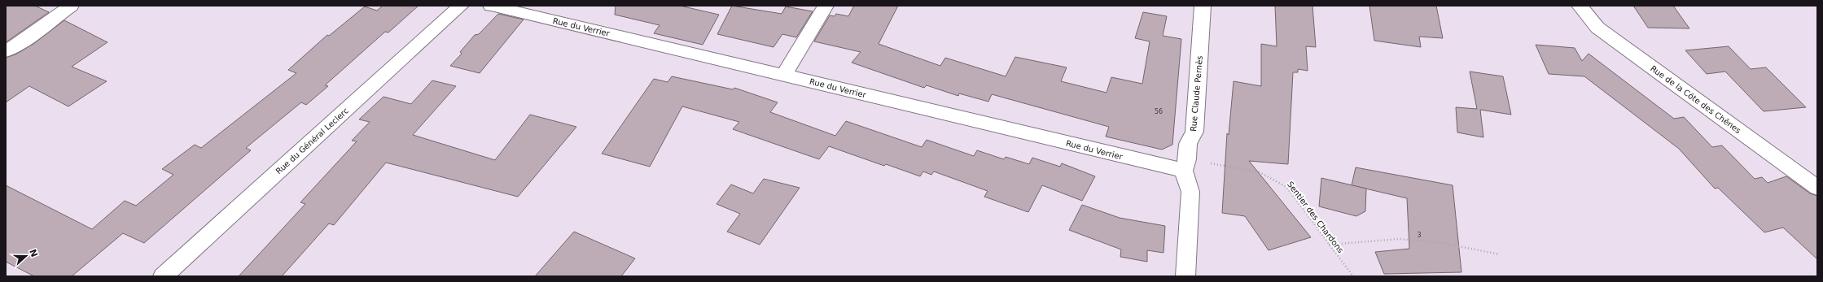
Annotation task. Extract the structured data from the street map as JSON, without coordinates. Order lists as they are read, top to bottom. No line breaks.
{"streets":{"street":["Rue du Verrier","Rue Claude Pernès","Rue de la Côte des Chênes","Rue du Général Leclerc"],"path":["Sentier des Chardons"]},"crossings":[["Rue du Verrier","Rue Claude Pernès"]],"house_numbers":["56","3"],"north":"right"}
